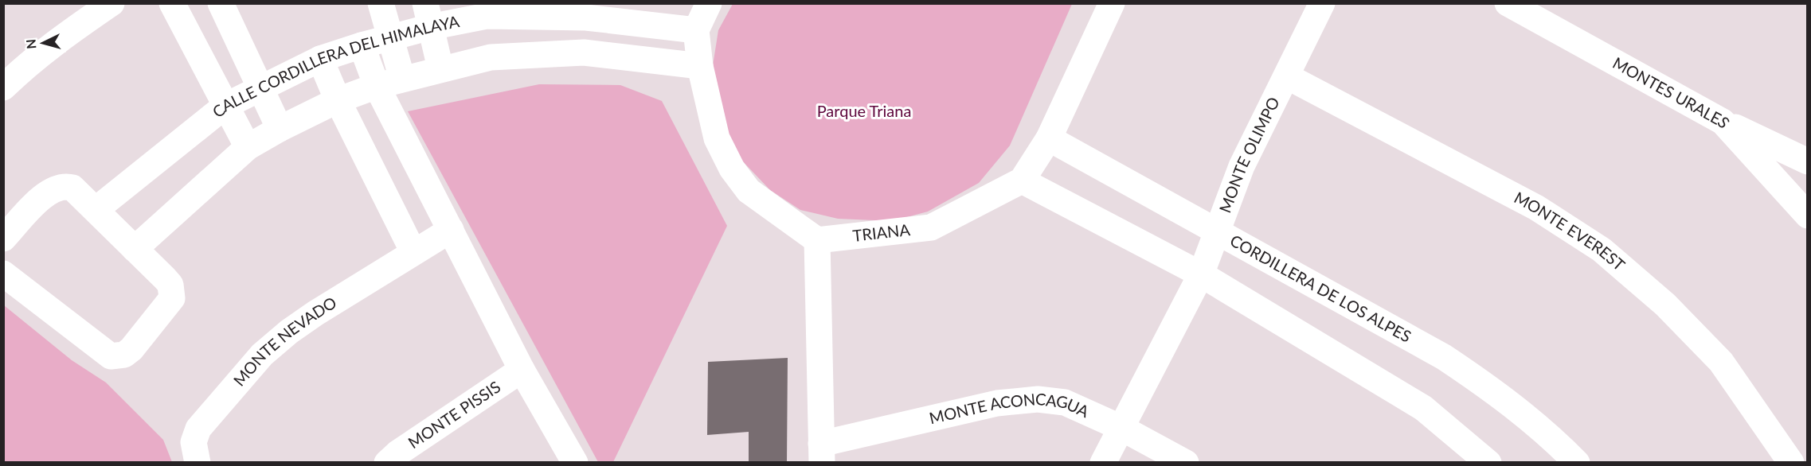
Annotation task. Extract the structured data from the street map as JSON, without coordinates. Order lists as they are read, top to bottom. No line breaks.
{"streets":{"street":["CALLE CORDILLERA DEL HIMALAYA","MONTES URALES","MONTE OLIMPO","TRIANA","MONTE EVEREST","CORDILLERA DE LOS ALPES","MONTE NEVADO","MONTE PISSIS","MONTE ACONCAGUA"]},"crossings":[["MONTE OLIMPO","MONTE EVEREST"],["MONTE OLIMPO","CORDILLERA DE LOS ALPES"],["MONTE OLIMPO","MONTE ACONCAGUA"],["TRIANA","CORDILLERA DE LOS ALPES"]],"parks":["Parque Triana"],"north":"left"}
